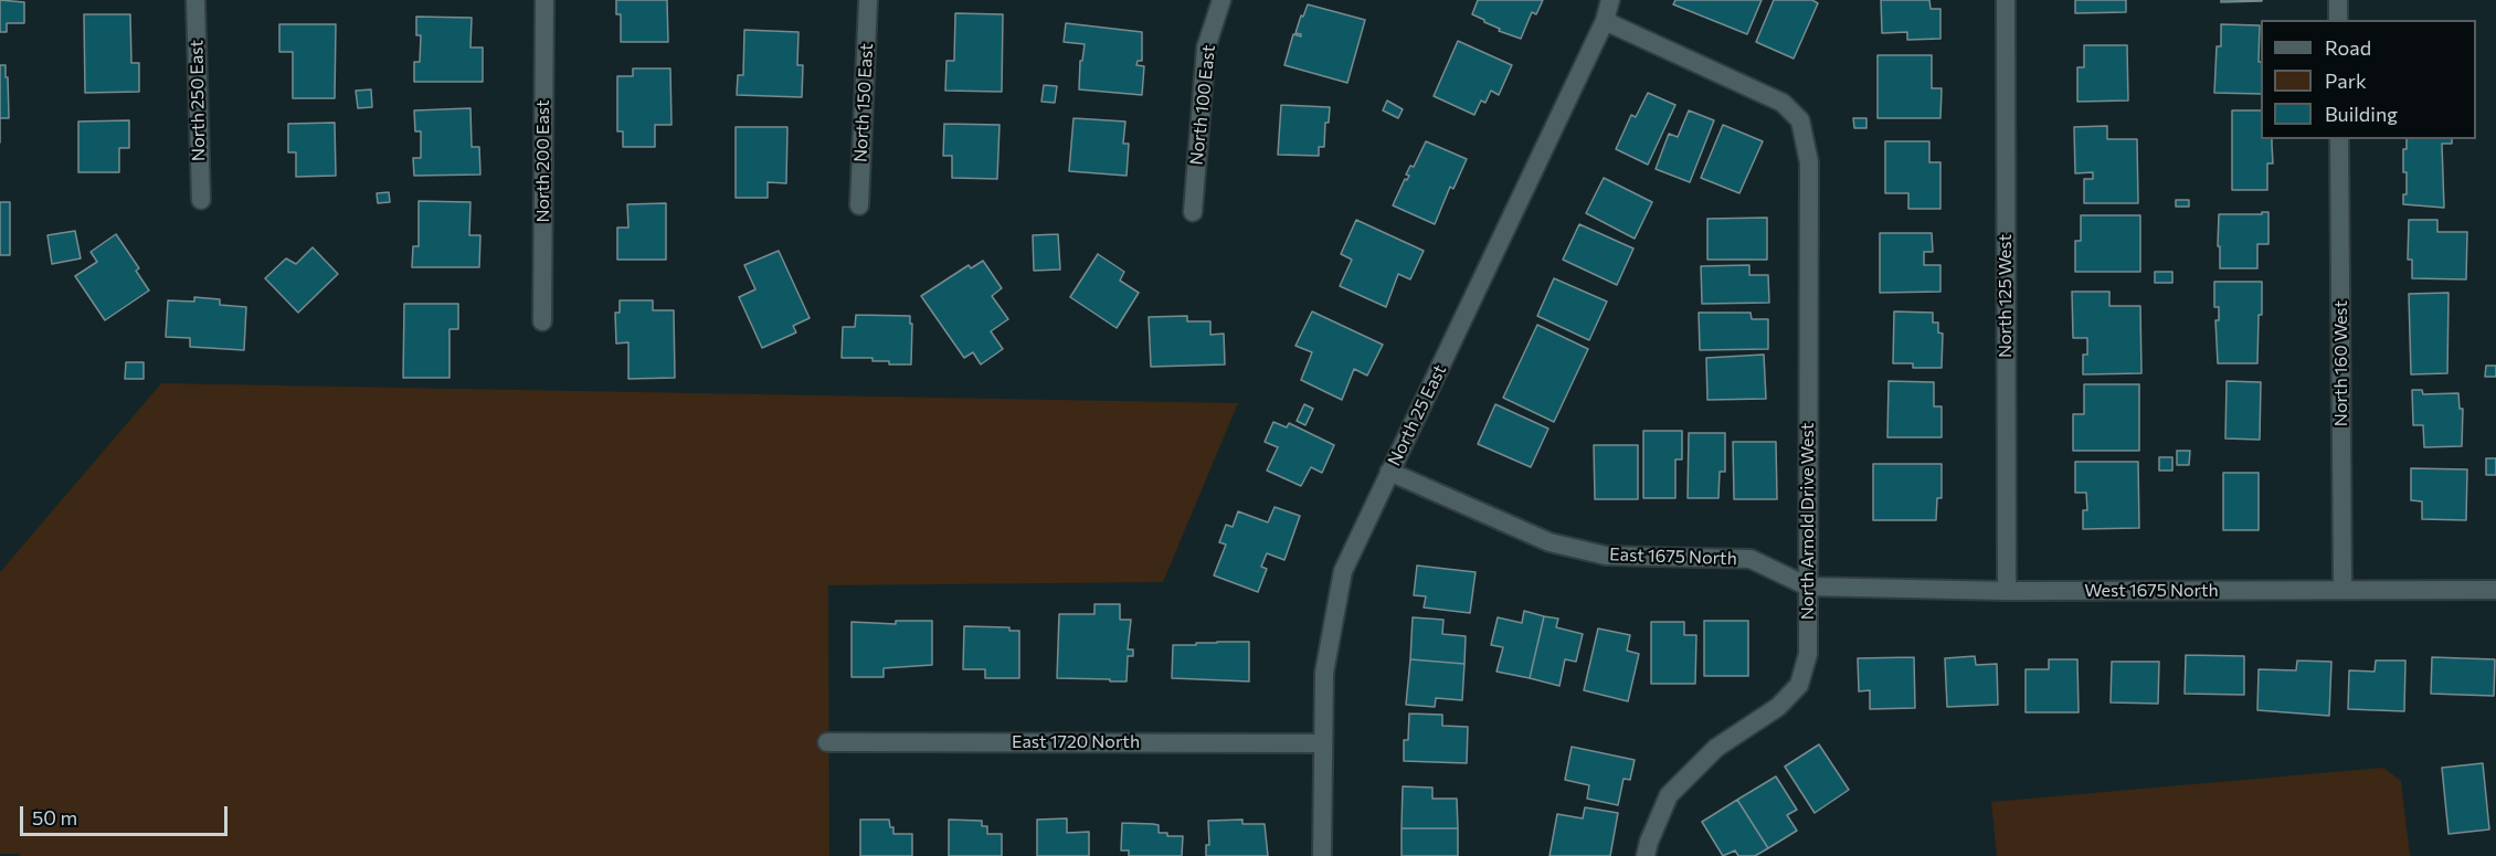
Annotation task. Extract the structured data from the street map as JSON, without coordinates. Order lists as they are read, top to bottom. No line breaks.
{"streets":{"street":["North 250 East","North 150 East","North 100 East","North 200 East","North 125 West","North 160 West","North 25 East","North Arnold Drive West","East 1675 North","West 1675 North","East 1720 North"]},"crossings":[["North 125 West","West 1675 North"],["North 160 West","West 1675 North"],["North 25 East","North Arnold Drive West"],["North 25 East","East 1675 North"],["North 25 East","East 1720 North"],["North Arnold Drive West","East 1675 North"],["North Arnold Drive West","West 1675 North"],["East 1675 North","West 1675 North"]],"legend":["Road","Park","Building"],"scale_bar":"50 m"}
